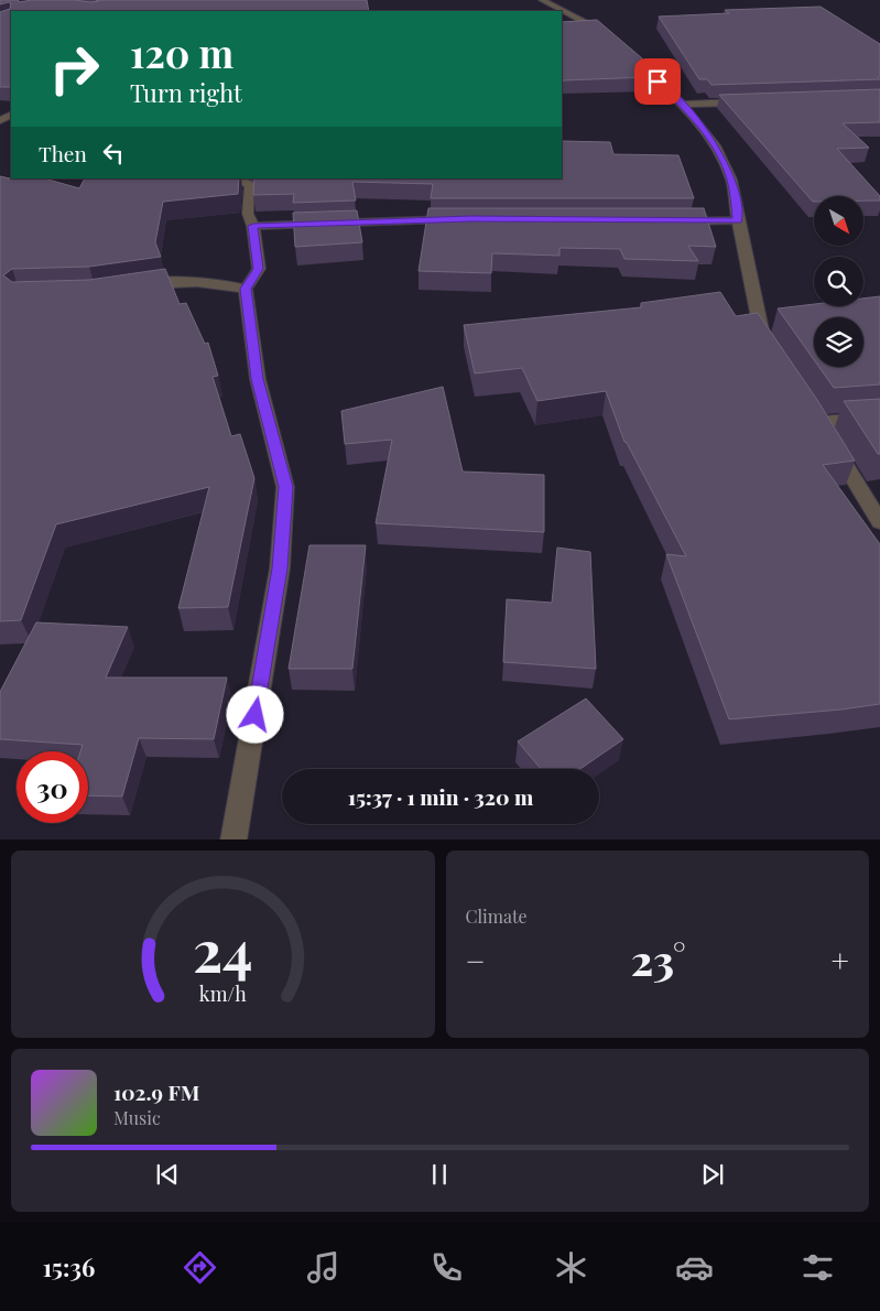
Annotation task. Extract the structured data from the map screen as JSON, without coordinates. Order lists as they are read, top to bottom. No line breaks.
{"north":"bottom right","page":{"turn":["120 m","Turn right"],"then":"Then","limit":"30","trip":"15:37 · 1 min · 320 m","tile":"Climate","heat":["−","23°","+"],"song":["102.9 FM","Music"],"tabs":"15:36","gauge":["24","km/h"]}}
